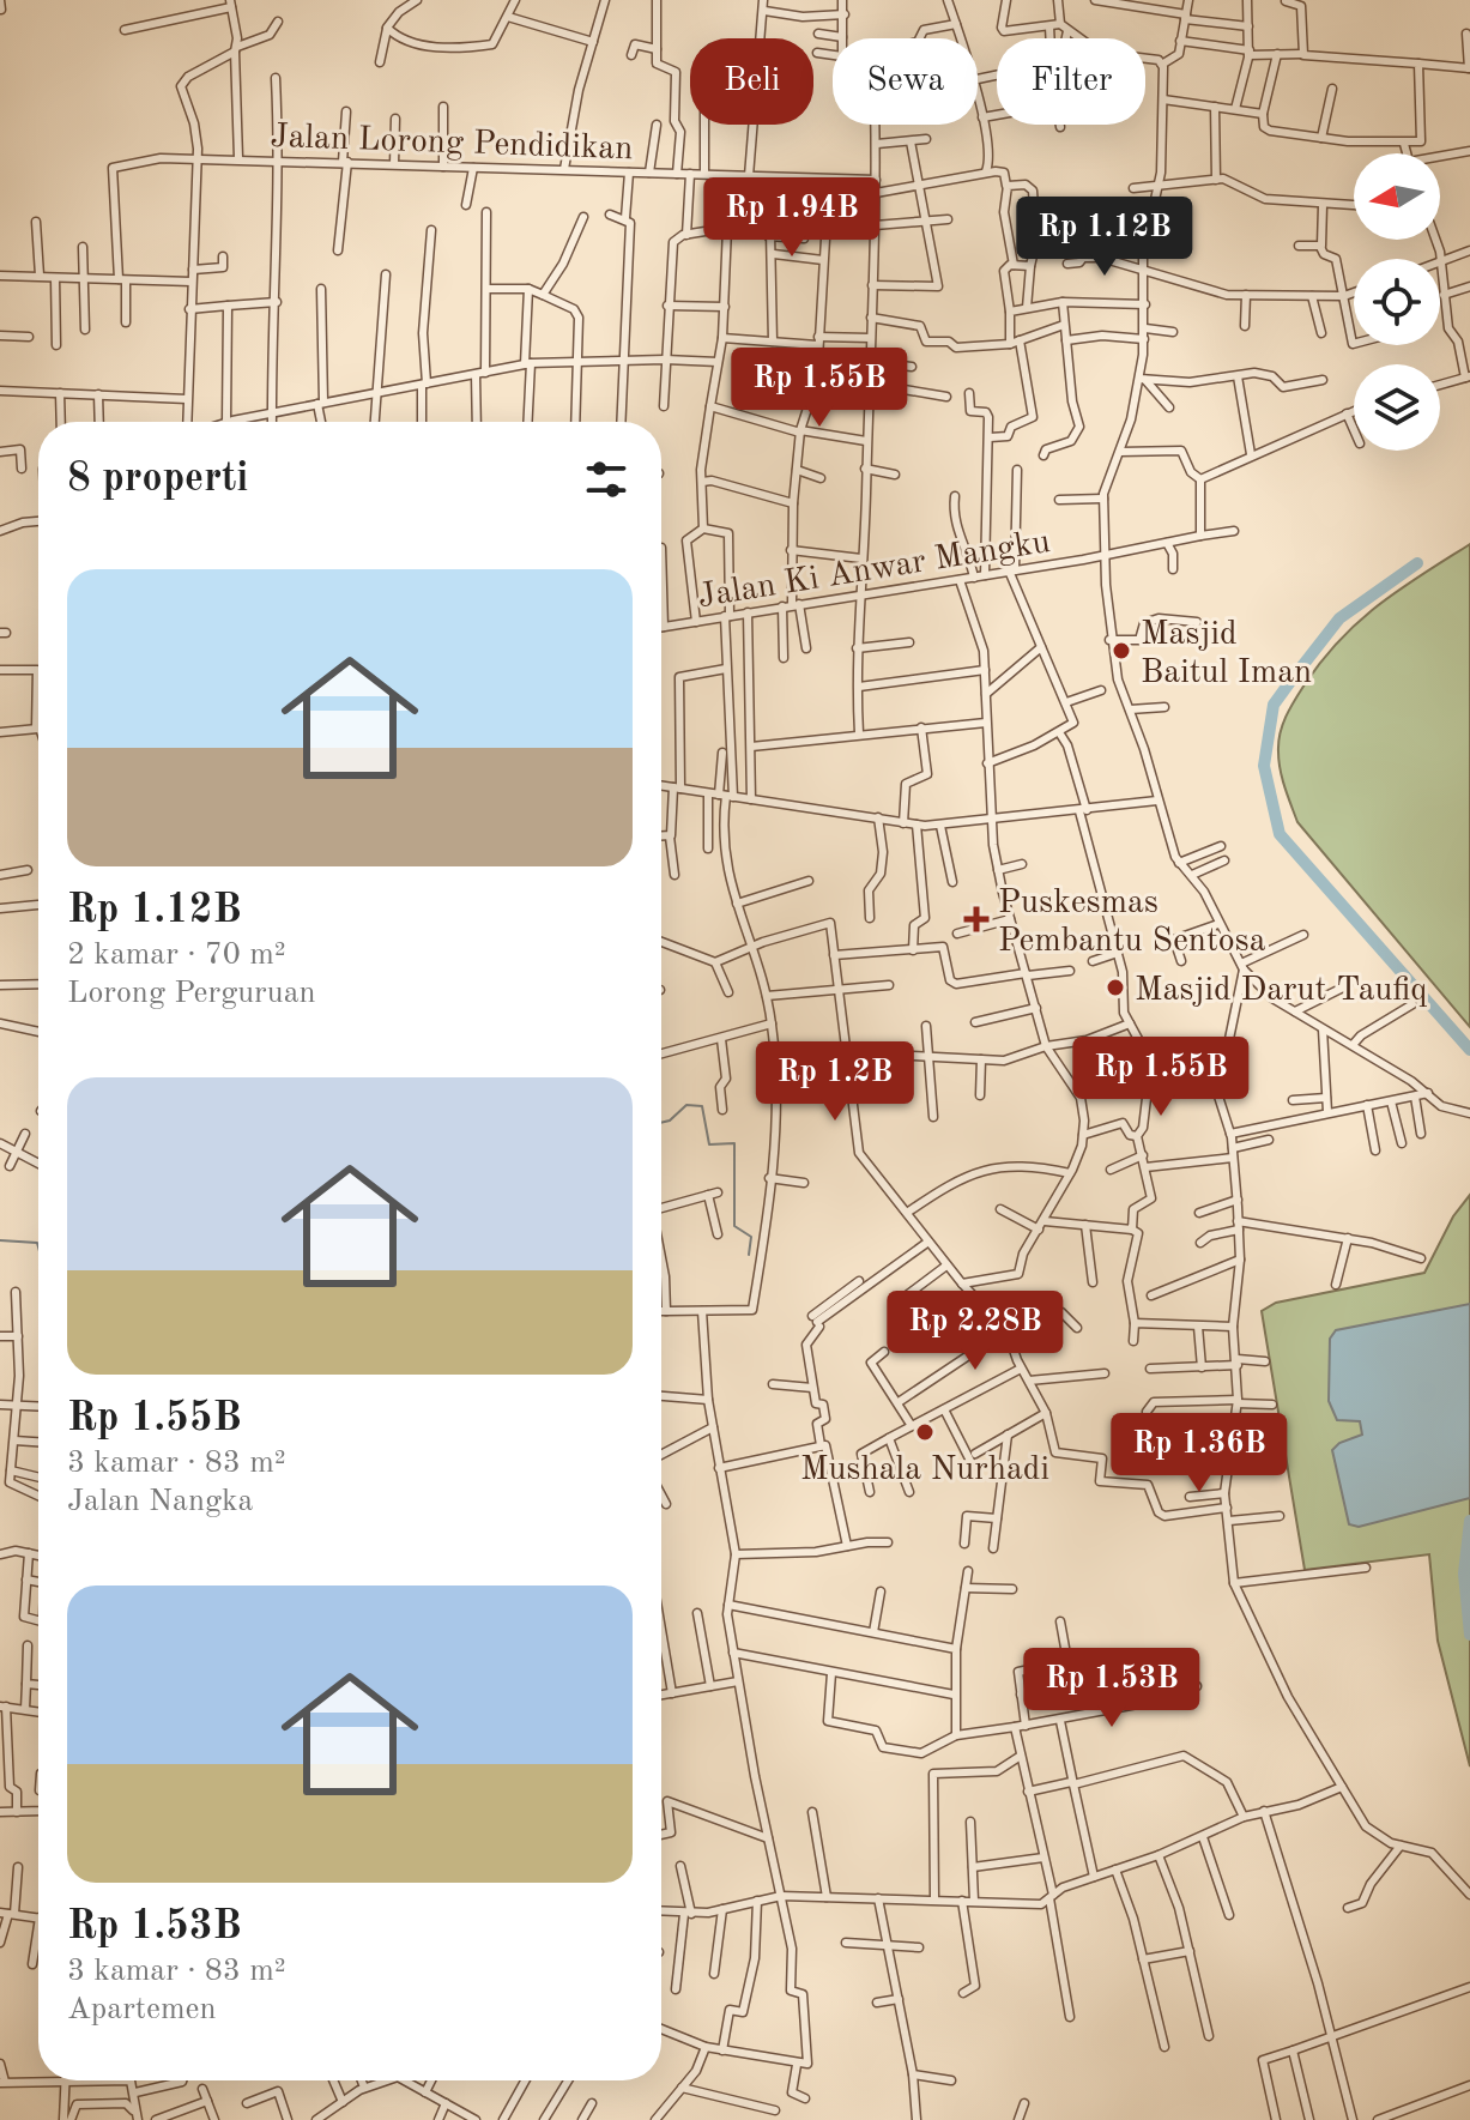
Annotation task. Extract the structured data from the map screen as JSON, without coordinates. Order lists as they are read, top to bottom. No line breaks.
{"streets":{"street":["Jalan Lorong Pendidikan","Jalan Ki Anwar Mangku"]},"places":{"other":["Masjid Baitul Iman","Masjid Darut Taufiq","Mushala Nurhadi"],"health":["Puskesmas Pembantu Sentosa"]},"north":"left","page":{"chip":["Beli","Sewa","Filter"],"price":["Rp 1.94B","Rp 1.12B","Rp 1.55B","Rp 1.55B","Rp 1.2B","Rp 2.28B","Rp 1.36B","Rp 1.53B"],"heading":"8 properti","list":[{"name":"Rp 1.12B","note":"2 kamar · 70 m² · Lorong Perguruan"},{"name":"Rp 1.55B","note":"3 kamar · 83 m² · Jalan Nangka"},{"name":"Rp 1.53B","note":"3 kamar · 83 m² · Apartemen"}]}}
